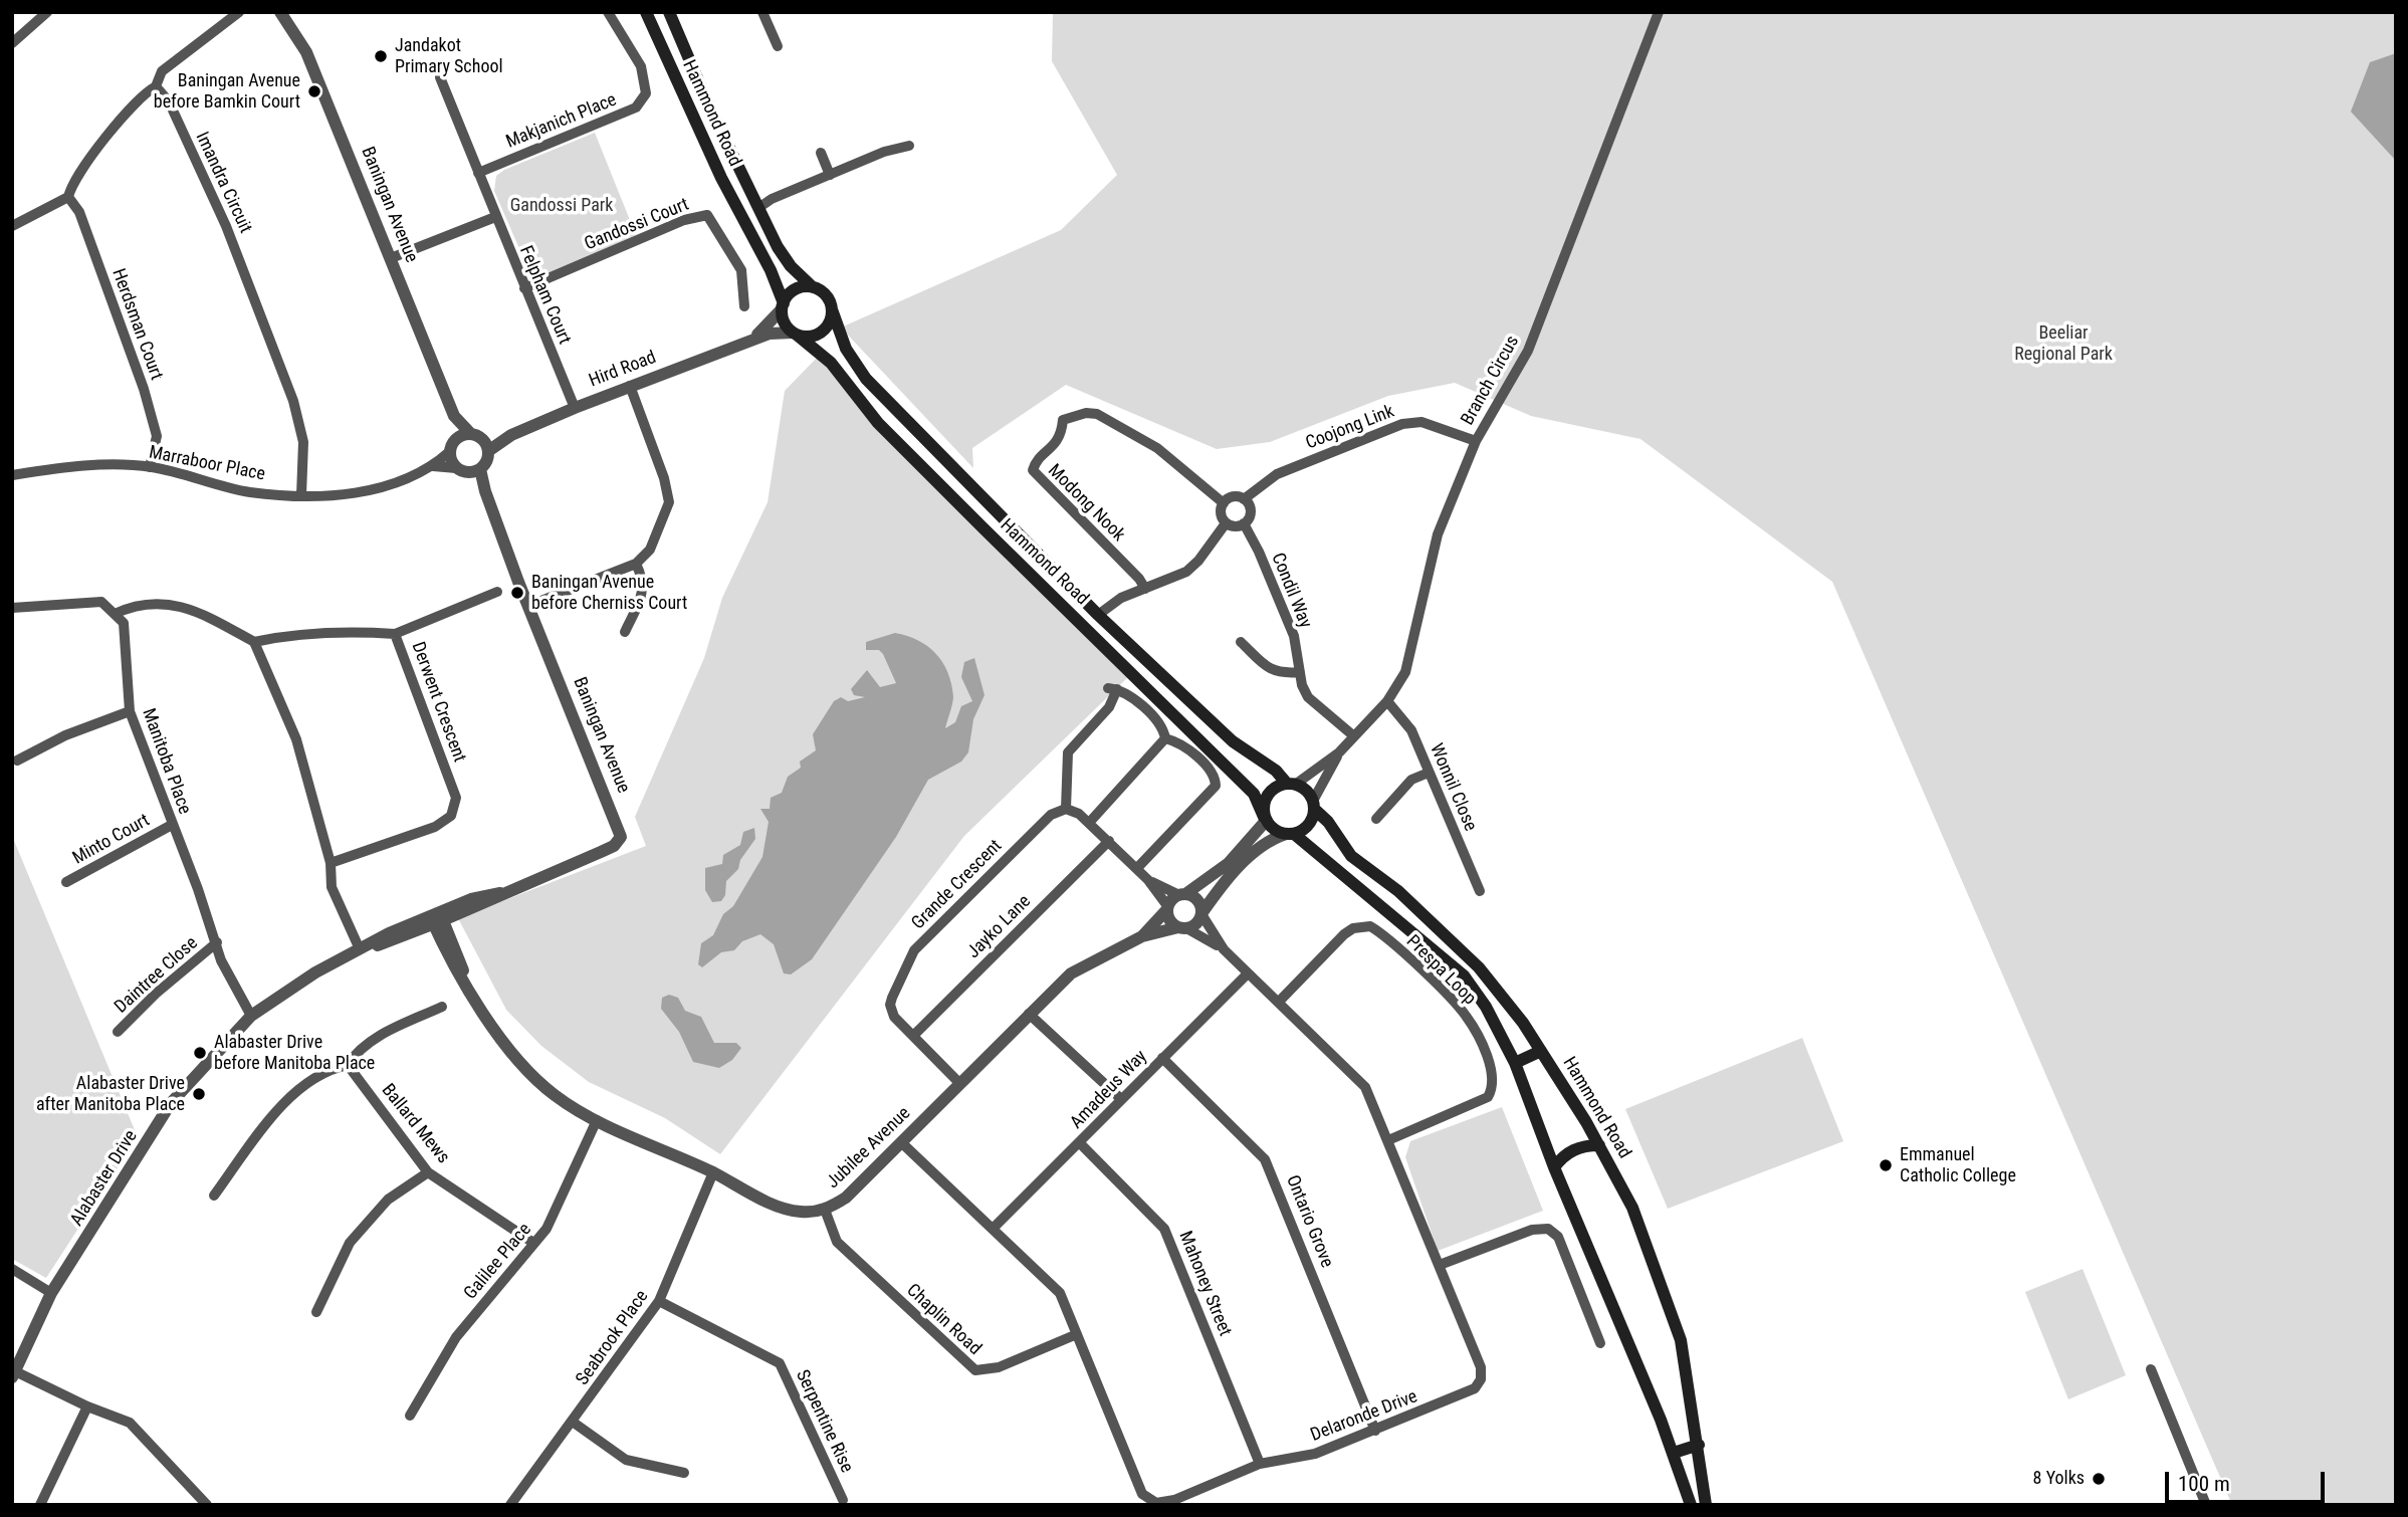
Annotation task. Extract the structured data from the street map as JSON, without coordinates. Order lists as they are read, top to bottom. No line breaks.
{"streets":{"main road":["Hammond Road"],"street":["Makjanich Place","Imandra Circuit","Baningan Avenue","Gandossi Court","Felpham Court","Herdsman Court","Hird Road","Branch Circus","Coojong Link","Marraboor Place","Modong Nook","Condil Way","Derwent Crescent","Manitoba Place","Wonnil Close","Minto Court","Grande Crescent","Jayko Lane","Prespa Loop","Daintree Close","Amadeus Way","Ballard Mews","Jubilee Avenue","Alabaster Drive","Ontario Grove","Galilee Place","Mahoney Street","Chaplin Road","Seabrook Place","Delaronde Drive","Serpentine Rise"]},"crossings":[["Hammond Road","Hird Road"],["Hammond Road","Branch Circus"],["Makjanich Place","Felpham Court"],["Imandra Circuit","Marraboor Place"],["Baningan Avenue","Hird Road"],["Baningan Avenue","Marraboor Place"],["Baningan Avenue","Alabaster Drive"],["Gandossi Court","Felpham Court"],["Felpham Court","Hird Road"],["Herdsman Court","Marraboor Place"],["Hird Road","Marraboor Place"],["Branch Circus","Coojong Link"],["Branch Circus","Condil Way"],["Branch Circus","Wonnil Close"],["Coojong Link","Modong Nook"],["Coojong Link","Condil Way"],["Modong Nook","Condil Way"],["Manitoba Place","Minto Court"],["Manitoba Place","Daintree Close"],["Manitoba Place","Alabaster Drive"],["Grande Crescent","Jayko Lane"],["Grande Crescent","Jubilee Avenue"],["Prespa Loop","Delaronde Drive"],["Amadeus Way","Ontario Grove"],["Amadeus Way","Mahoney Street"],["Amadeus Way","Delaronde Drive"],["Ballard Mews","Galilee Place"],["Jubilee Avenue","Alabaster Drive"],["Jubilee Avenue","Galilee Place"],["Jubilee Avenue","Chaplin Road"],["Jubilee Avenue","Seabrook Place"],["Jubilee Avenue","Delaronde Drive"],["Ontario Grove","Delaronde Drive"],["Mahoney Street","Delaronde Drive"],["Chaplin Road","Delaronde Drive"],["Seabrook Place","Serpentine Rise"]],"parks":["Gandossi Park","Beeliar Regional Park"],"places":["Jandakot Primary School","Baningan Avenue before Bamkin Court","Baningan Avenue before Cherniss Court","Alabaster Drive before Manitoba Place","Alabaster Drive after Manitoba Place","Emmanuel Catholic College","8 Yolks"],"scale_bar":"100 m"}
